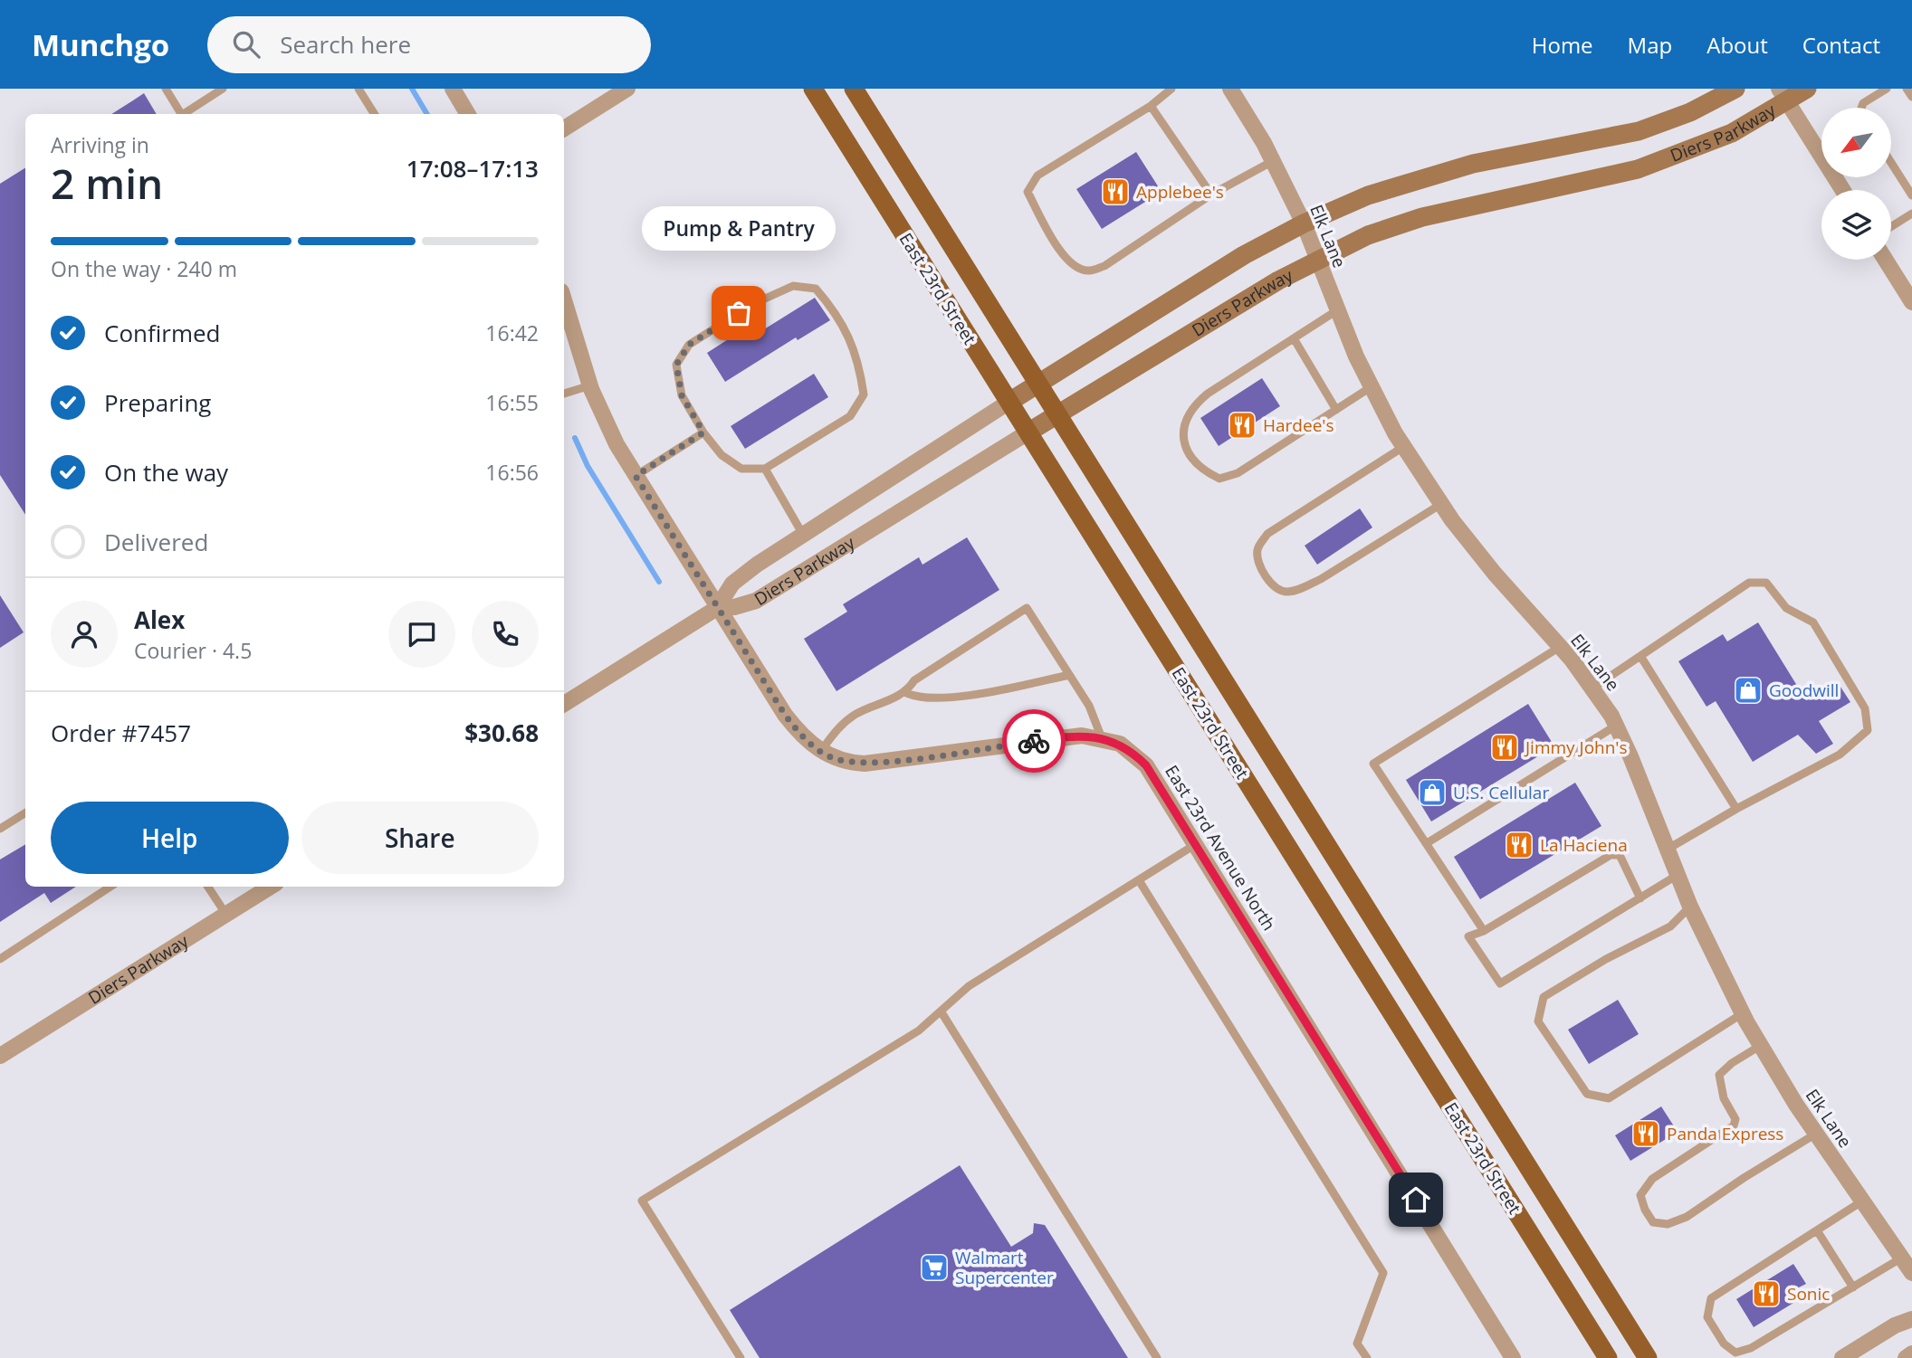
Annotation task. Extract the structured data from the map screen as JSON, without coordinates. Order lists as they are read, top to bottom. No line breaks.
{"streets":{"main road":["Diers Parkway","East 23rd Street"],"street":["Elk Lane","East 23rd Avenue North"]},"crossings":[["Diers Parkway","Elk Lane"],["Diers Parkway","East 23rd Street"],["Diers Parkway","East 23rd Avenue North"]],"places":{"restaurant":["Applebee's","Hardee's","Jimmy John's","La Haciena","Panda Express","Sonic"],"other":["Pump & Pantry"],"shop":["Goodwill","U.S. Cellular"],"supermarket":["Walmart Supercenter"]},"north":"bottom left","page":{"header":"Munchgo","search":"Search here","nav":["Home","Map","About","Contact"],"heading":["2 min","Arriving in","17:08–17:13"],"panel":["Alex","Courier · 4.5","Order #7457","$30.68"],"bubble":"Pump & Pantry","bar":"On the way · 240 m","list":[["Confirmed","16:42"],["Preparing","16:55"],["On the way","16:56"],"Delivered"],"buttons":["Help","Share"]}}
